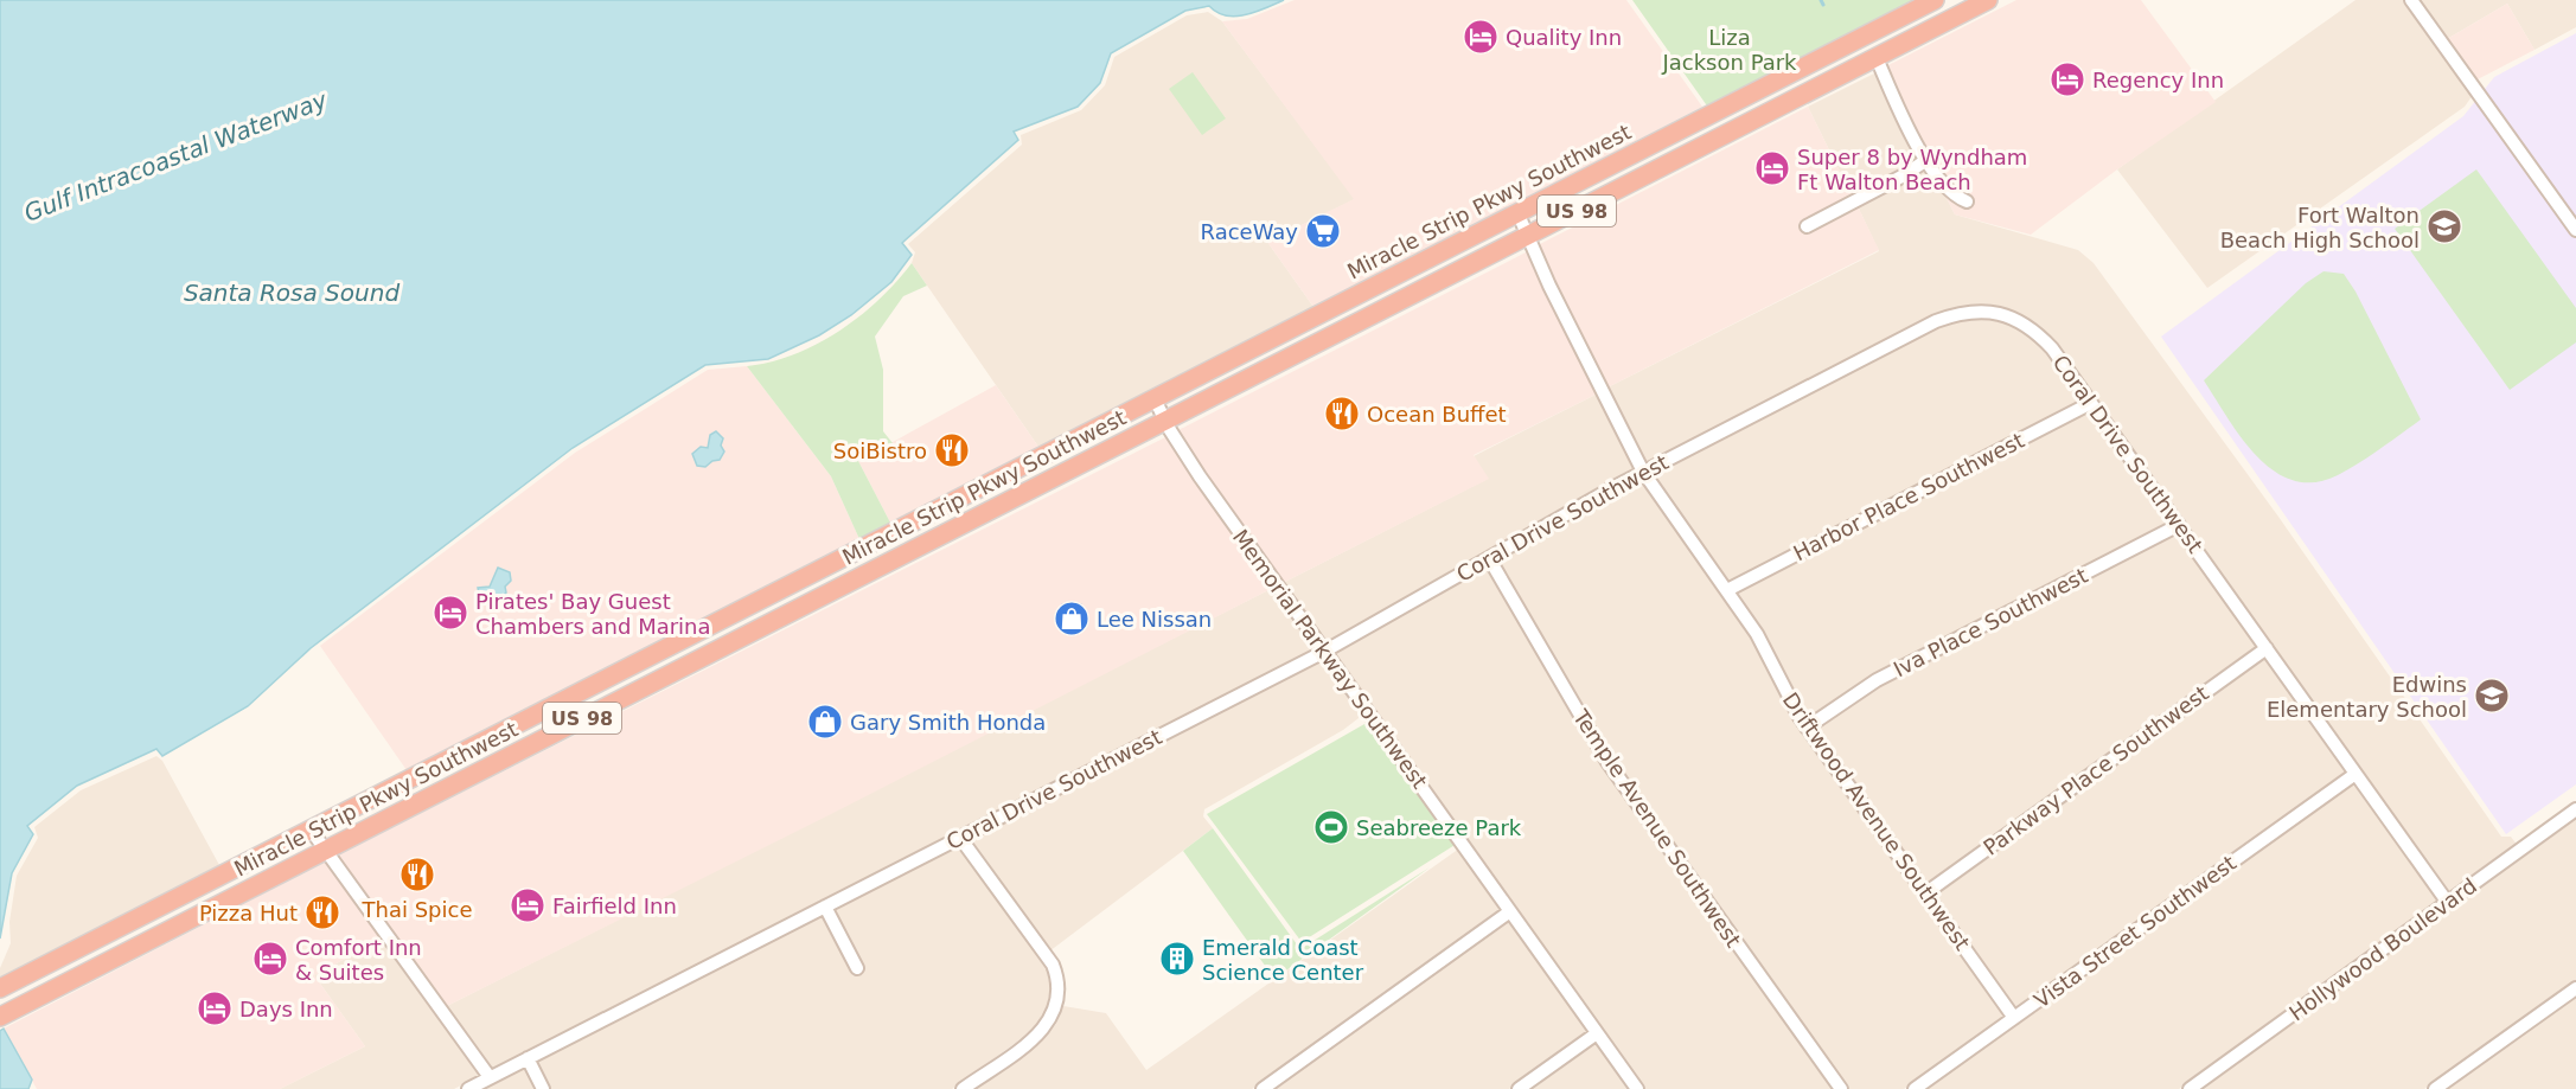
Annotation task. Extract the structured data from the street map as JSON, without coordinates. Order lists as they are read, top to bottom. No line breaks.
{"streets":{"highway":["Miracle Strip Pkwy Southwest","US 98"],"street":["Coral Drive Southwest","Harbor Place Southwest","Iva Place Southwest","Memorial Parkway Southwest","Parkway Place Southwest","Driftwood Avenue Southwest","Temple Avenue Southwest","Vista Street Southwest","Hollywood Boulevard"]},"crossings":[["Miracle Strip Pkwy Southwest","Memorial Parkway Southwest"],["Miracle Strip Pkwy Southwest","Driftwood Avenue Southwest"],["Coral Drive Southwest","Harbor Place Southwest"],["Coral Drive Southwest","Iva Place Southwest"],["Coral Drive Southwest","Memorial Parkway Southwest"],["Coral Drive Southwest","Parkway Place Southwest"],["Coral Drive Southwest","Driftwood Avenue Southwest"],["Coral Drive Southwest","Temple Avenue Southwest"],["Coral Drive Southwest","Vista Street Southwest"],["Coral Drive Southwest","Hollywood Boulevard"],["Harbor Place Southwest","Driftwood Avenue Southwest"],["Iva Place Southwest","Driftwood Avenue Southwest"],["Parkway Place Southwest","Driftwood Avenue Southwest"],["Driftwood Avenue Southwest","Vista Street Southwest"]],"water":["Gulf Intracoastal Waterway","Santa Rosa Sound"],"parks":["Liza Jackson Park"],"places":{"hotel":["Quality Inn","Regency Inn","Super 8 by Wyndham Ft Walton Beach","Pirates' Bay Guest Chambers and Marina","Fairfield Inn","Comfort Inn & Suites","Days Inn"],"school or university":["Fort Walton Beach High School","Edwins Elementary School"],"supermarket":["RaceWay"],"restaurant":["Ocean Buffet","SoiBistro","Thai Spice","Pizza Hut"],"shop":["Lee Nissan","Gary Smith Honda"],"sports":["Seabreeze Park"],"building":["Emerald Coast Science Center"]}}
